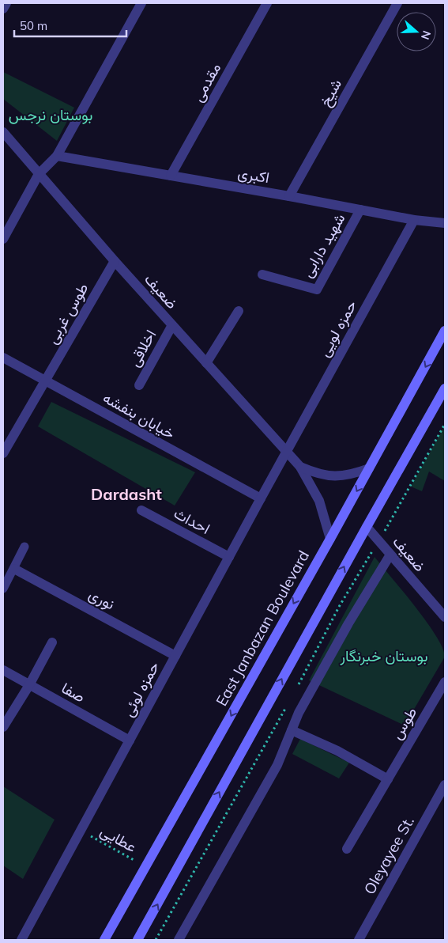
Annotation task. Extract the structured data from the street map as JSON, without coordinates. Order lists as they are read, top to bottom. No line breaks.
{"streets":{"main road":["East Janbazan Boulevard"],"street":["مقدمی","شیخ","اکبری","شهید دارابی","ضعیف","طوس غربی","حمزه لویی","اخلاقی","خیابان بنفشه","احداث","نوری","حمزه لوئی","صفا","طوس","Oleyayee St."],"path":["عطایی"]},"crossings":[["مقدمی","اکبری"],["شیخ","اکبری"],["اکبری","شهید دارابی"],["اکبری","حمزه لویی"],["ضعیف","طوس غربی"],["ضعیف","حمزه لویی"],["ضعیف","اخلاقی"],["ضعیف","حمزه لوئی"],["طوس غربی","خیابان بنفشه"],["حمزه لویی","حمزه لوئی"],["خیابان بنفشه","حمزه لوئی"],["احداث","حمزه لوئی"],["نوری","حمزه لوئی"],["East Janbazan Boulevard","عطایی"],["حمزه لوئی","صفا"],["حمزه لوئی","عطایی"]],"districts":["Dardasht"],"parks":["بوستان نرجس","بوستان خبرنگار"],"scale_bar":"50 m","north":"right"}
